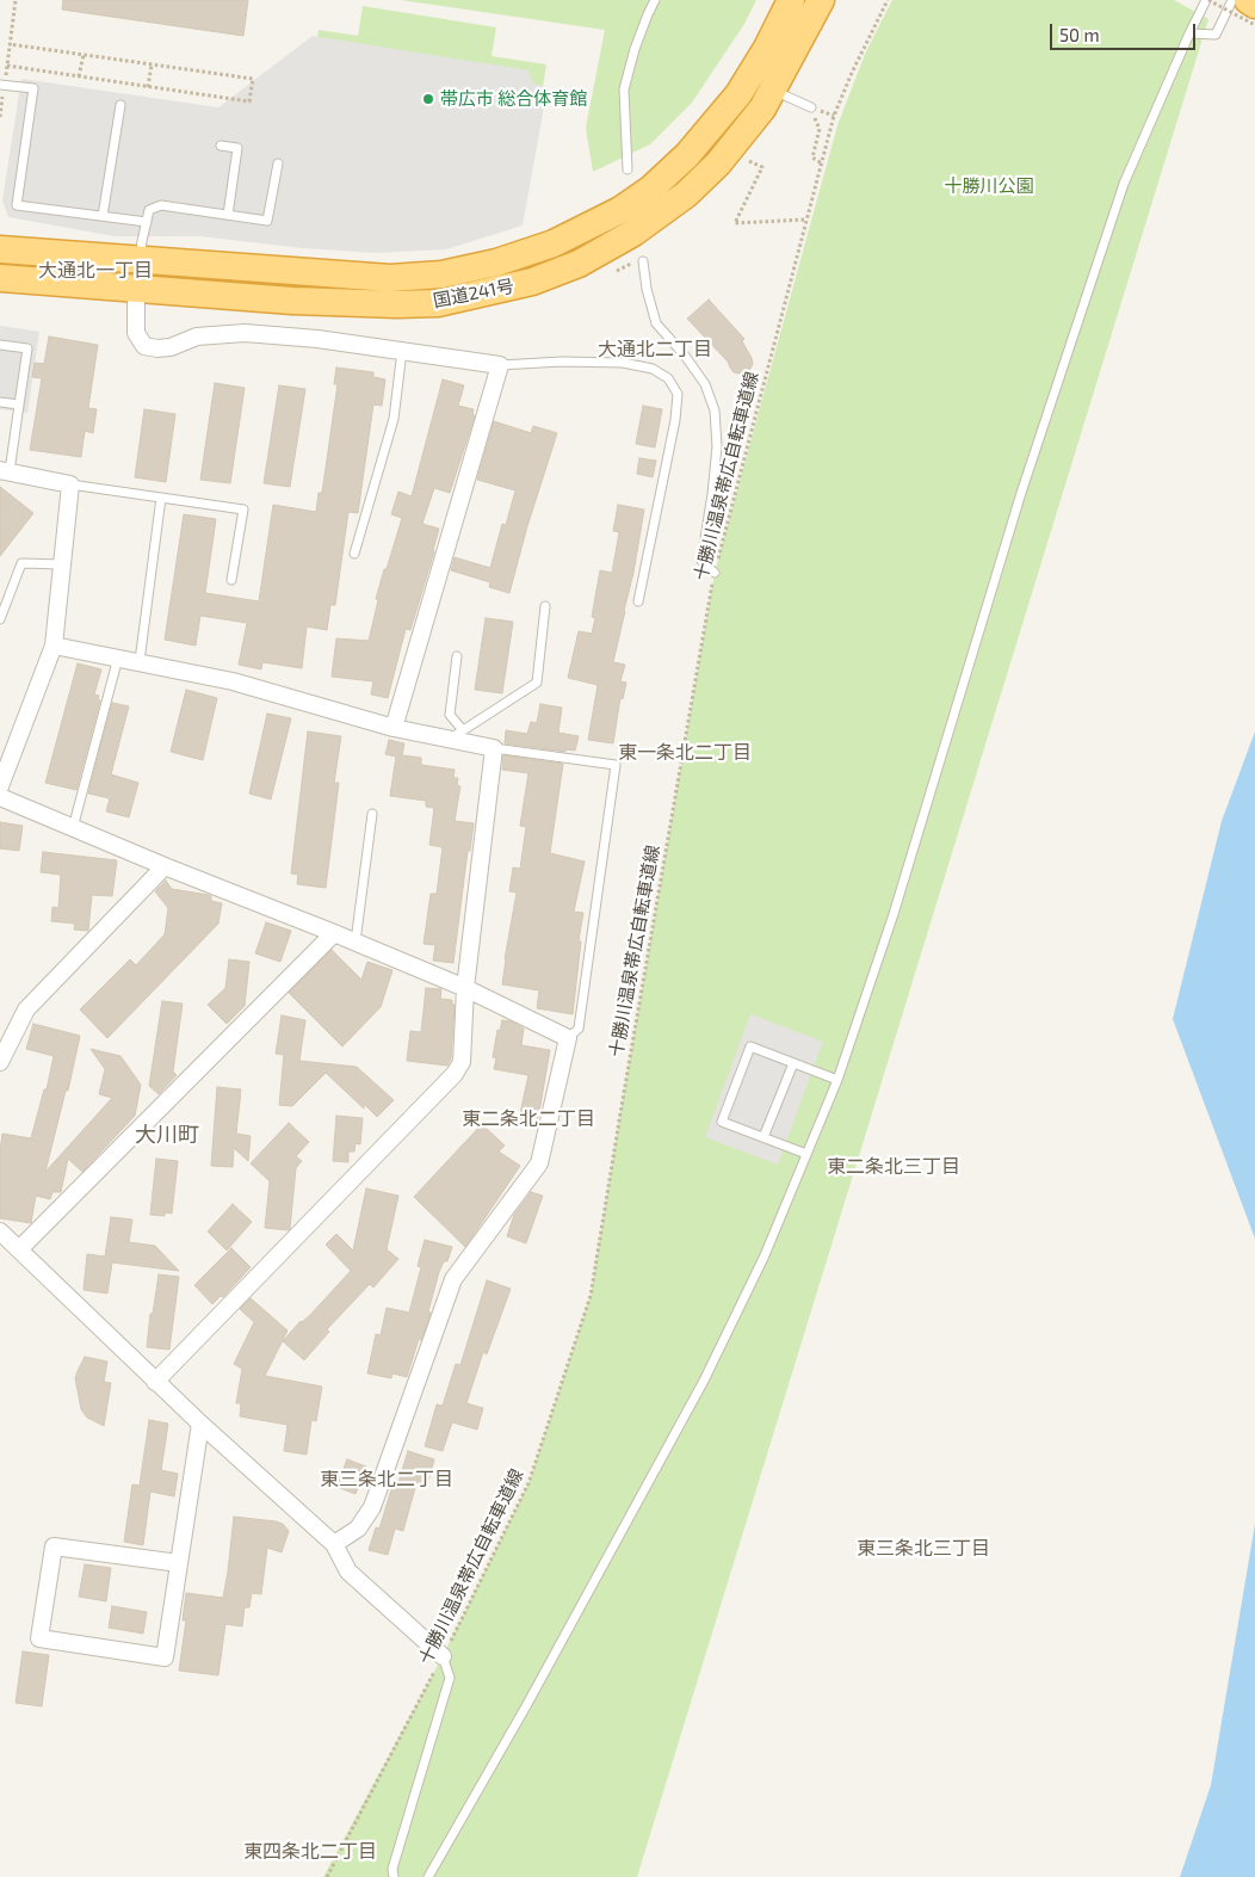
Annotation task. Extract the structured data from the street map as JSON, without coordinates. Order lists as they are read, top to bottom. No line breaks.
{"streets":{"highway":["国道241号"],"path":["十勝川温泉帯広自転車道線"]},"districts":["大通北一丁目","大通北二丁目","東一条北二丁目","東二条北二丁目","大川町","東二条北三丁目","東三条北二丁目","東三条北三丁目","東四条北二丁目"],"parks":["十勝川公園"],"places":["帯広市 総合体育館"],"scale_bar":"50 m"}
